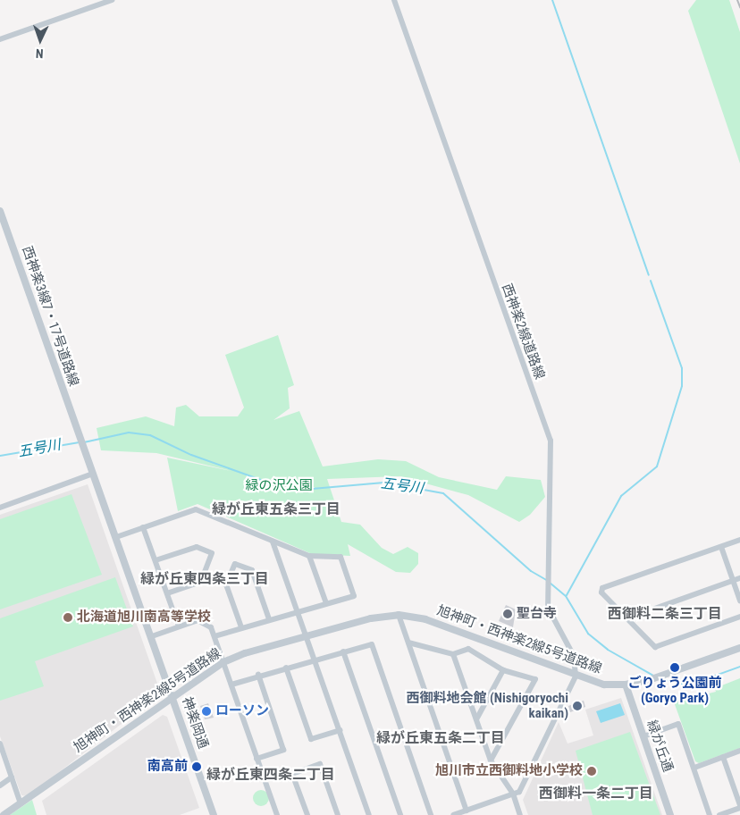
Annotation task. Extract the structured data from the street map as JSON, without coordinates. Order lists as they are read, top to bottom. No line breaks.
{"streets":{"street":["西神楽3線7・17号道路線","西神楽2線道路線","旭神町・西神楽2線5号道路線","神楽岡通","緑が丘通"]},"crossings":[["西神楽2線道路線","旭神町・西神楽2線5号道路線"],["旭神町・西神楽2線5号道路線","神楽岡通"],["旭神町・西神楽2線5号道路線","緑が丘通"]],"districts":["緑が丘東五条三丁目","緑が丘東四条三丁目","西御料二条三丁目","緑が丘東五条二丁目","緑が丘東四条二丁目","西御料一条二丁目"],"water":["五号川"],"parks":["緑の沢公園"],"places":["聖台寺","北海道旭川南高等学校","ごりょう公園前 (Goryo Park)","西御料地会館 (Nishigoryochi kaikan)","ローソン","南高前","旭川市立西御料地小学校"],"north":"bottom"}
